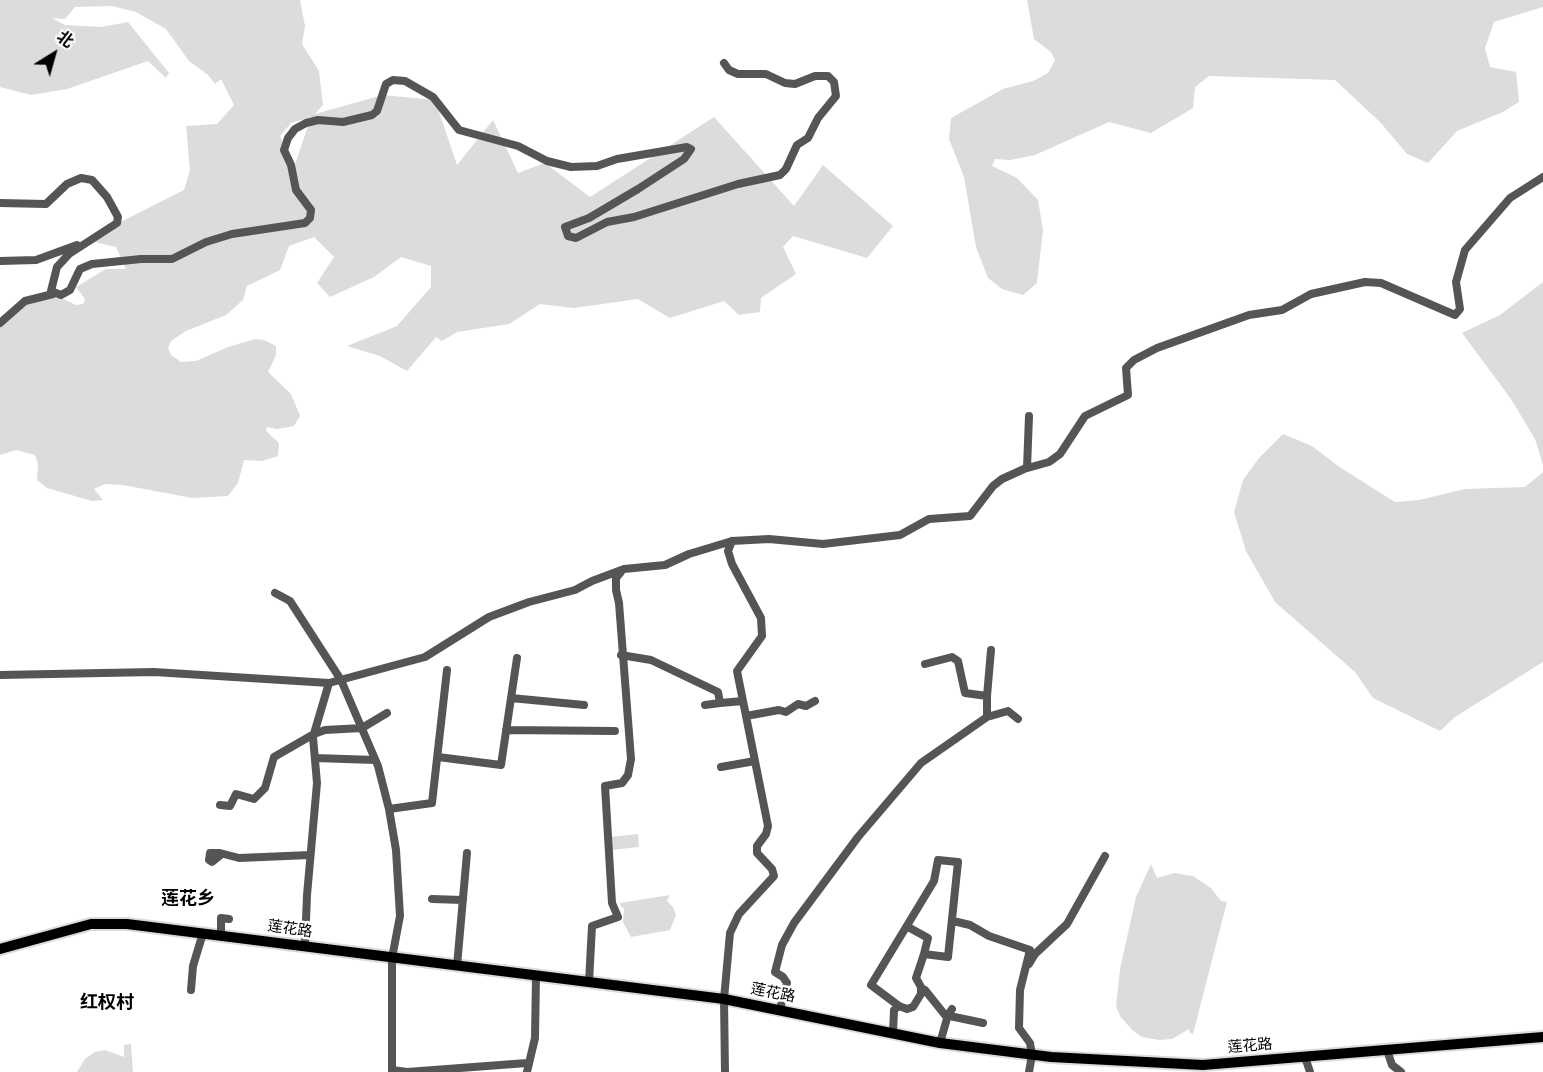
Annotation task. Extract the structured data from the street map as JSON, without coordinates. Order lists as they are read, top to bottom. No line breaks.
{"streets":{"main road":["莲花路"]},"districts":["莲花乡","红权村"],"north":"top right"}
